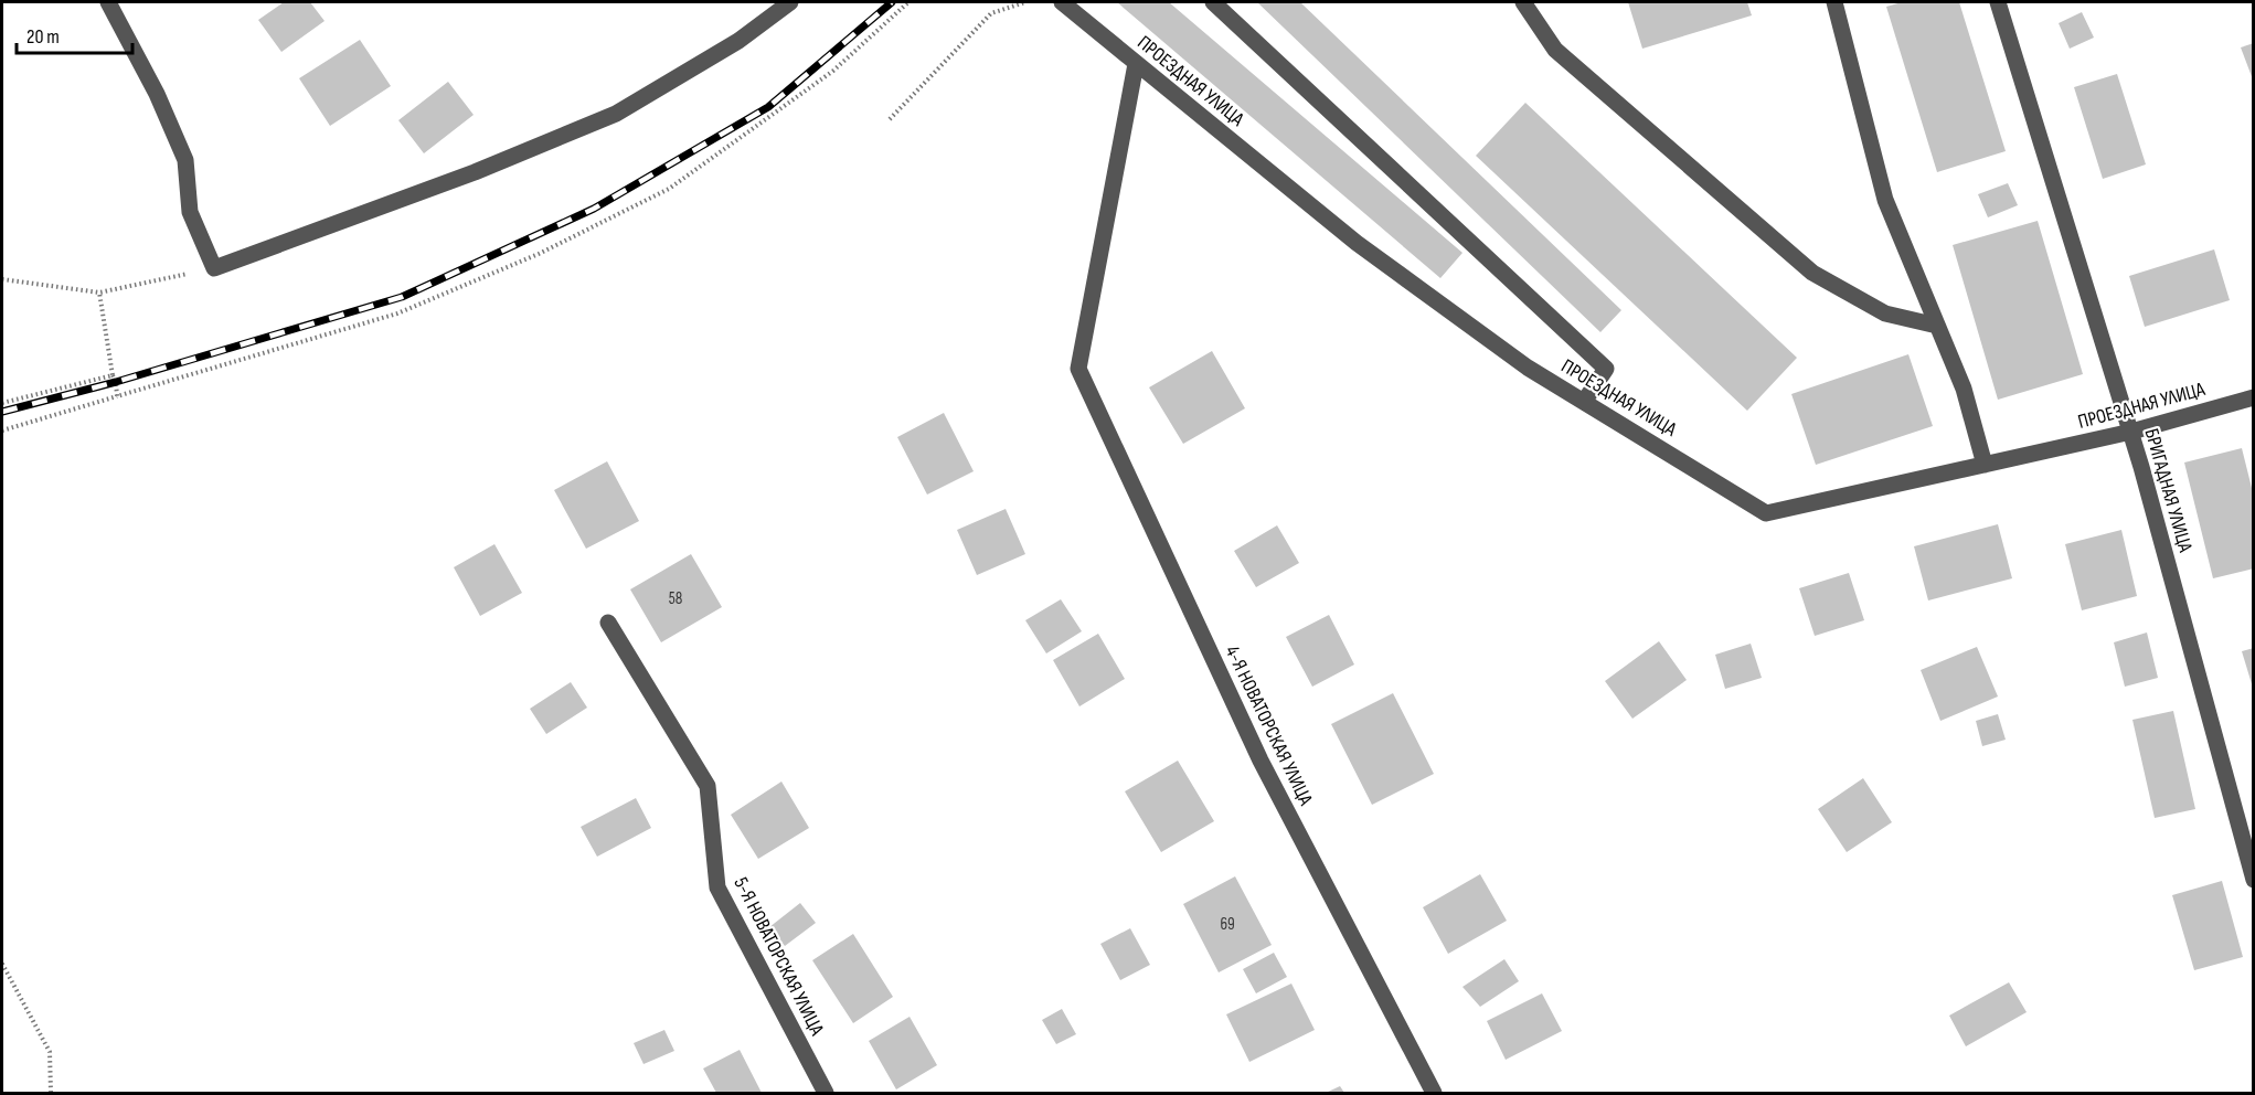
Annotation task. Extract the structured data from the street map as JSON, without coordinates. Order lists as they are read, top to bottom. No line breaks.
{"streets":{"street":["ПРОЕЗДНАЯ УЛИЦА","БРИГАДНАЯ УЛИЦА","4-Я НОВАТОРСКАЯ УЛИЦА","5-Я НОВАТОРСКАЯ УЛИЦА"]},"crossings":[["ПРОЕЗДНАЯ УЛИЦА","БРИГАДНАЯ УЛИЦА"],["ПРОЕЗДНАЯ УЛИЦА","4-Я НОВАТОРСКАЯ УЛИЦА"]],"house_numbers":["58","69"],"scale_bar":"20 m"}
